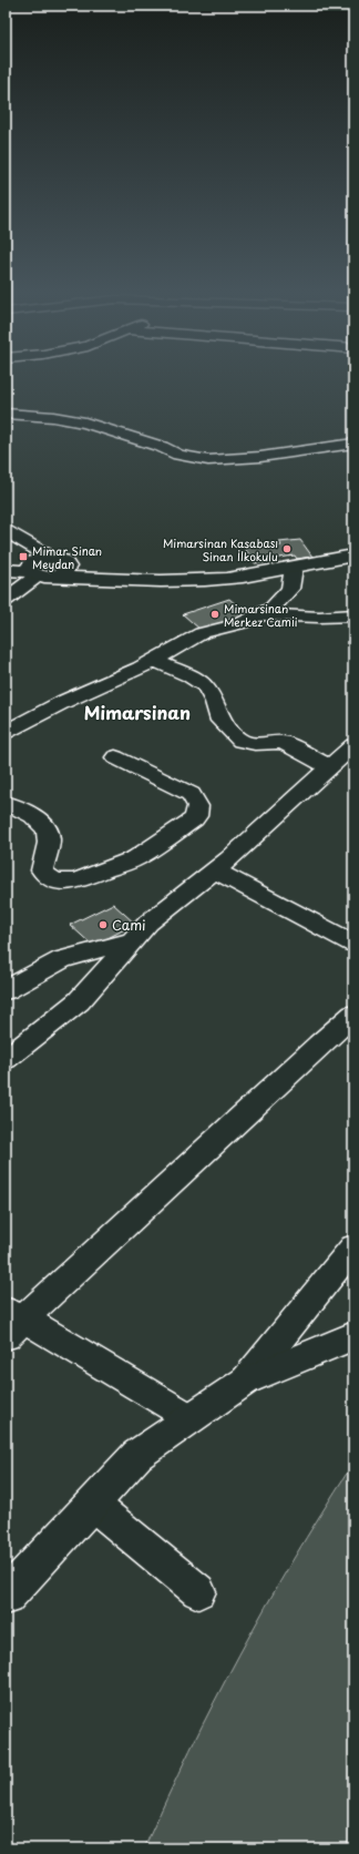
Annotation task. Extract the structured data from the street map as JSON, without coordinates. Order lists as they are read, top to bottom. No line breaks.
{"districts":["Mimarsinan"],"places":{"other":["Mimarsinan Kasabası Sinan İlkokulu","Mimarsinan Merkez Camii","Cami"],"transit":["Mimar Sinan Meydan"]}}
